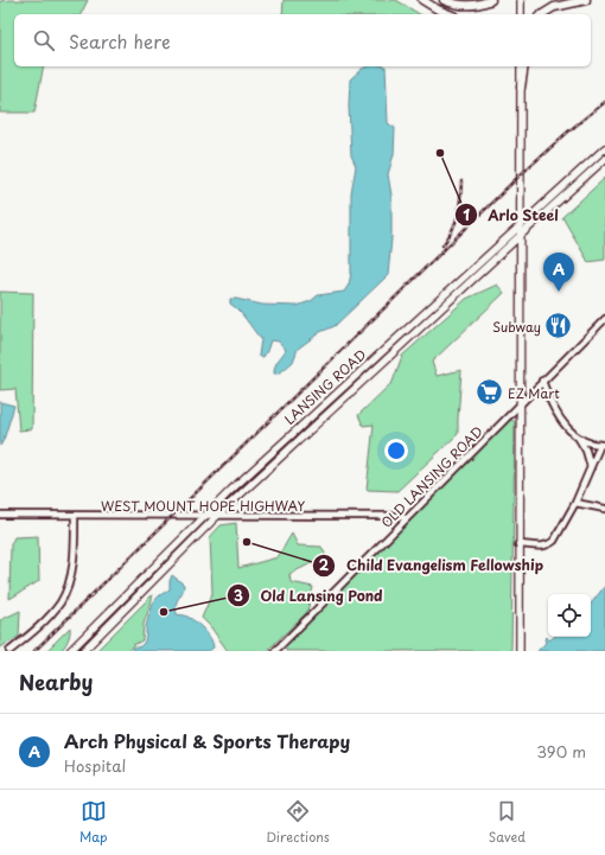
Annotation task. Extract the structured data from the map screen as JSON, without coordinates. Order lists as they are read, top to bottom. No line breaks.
{"streets":{"main road":["LANSING ROAD"],"street":["OLD LANSING ROAD","WEST MOUNT HOPE HIGHWAY"]},"crossings":[["LANSING ROAD","WEST MOUNT HOPE HIGHWAY"],["OLD LANSING ROAD","WEST MOUNT HOPE HIGHWAY"]],"places":{"other":["Arlo Steel","Child Evangelism Fellowship","Old Lansing Pond"],"restaurant":["Subway"],"supermarket":["EZ Mart"]},"page":{"search":"Search here","pins":"A","heading":"Nearby","list":[{"mark":"A","name":"Arch Physical & Sports Therapy","note":"Hospital","value":"390 m"}],"nav":["Map","Directions","Saved"]}}
